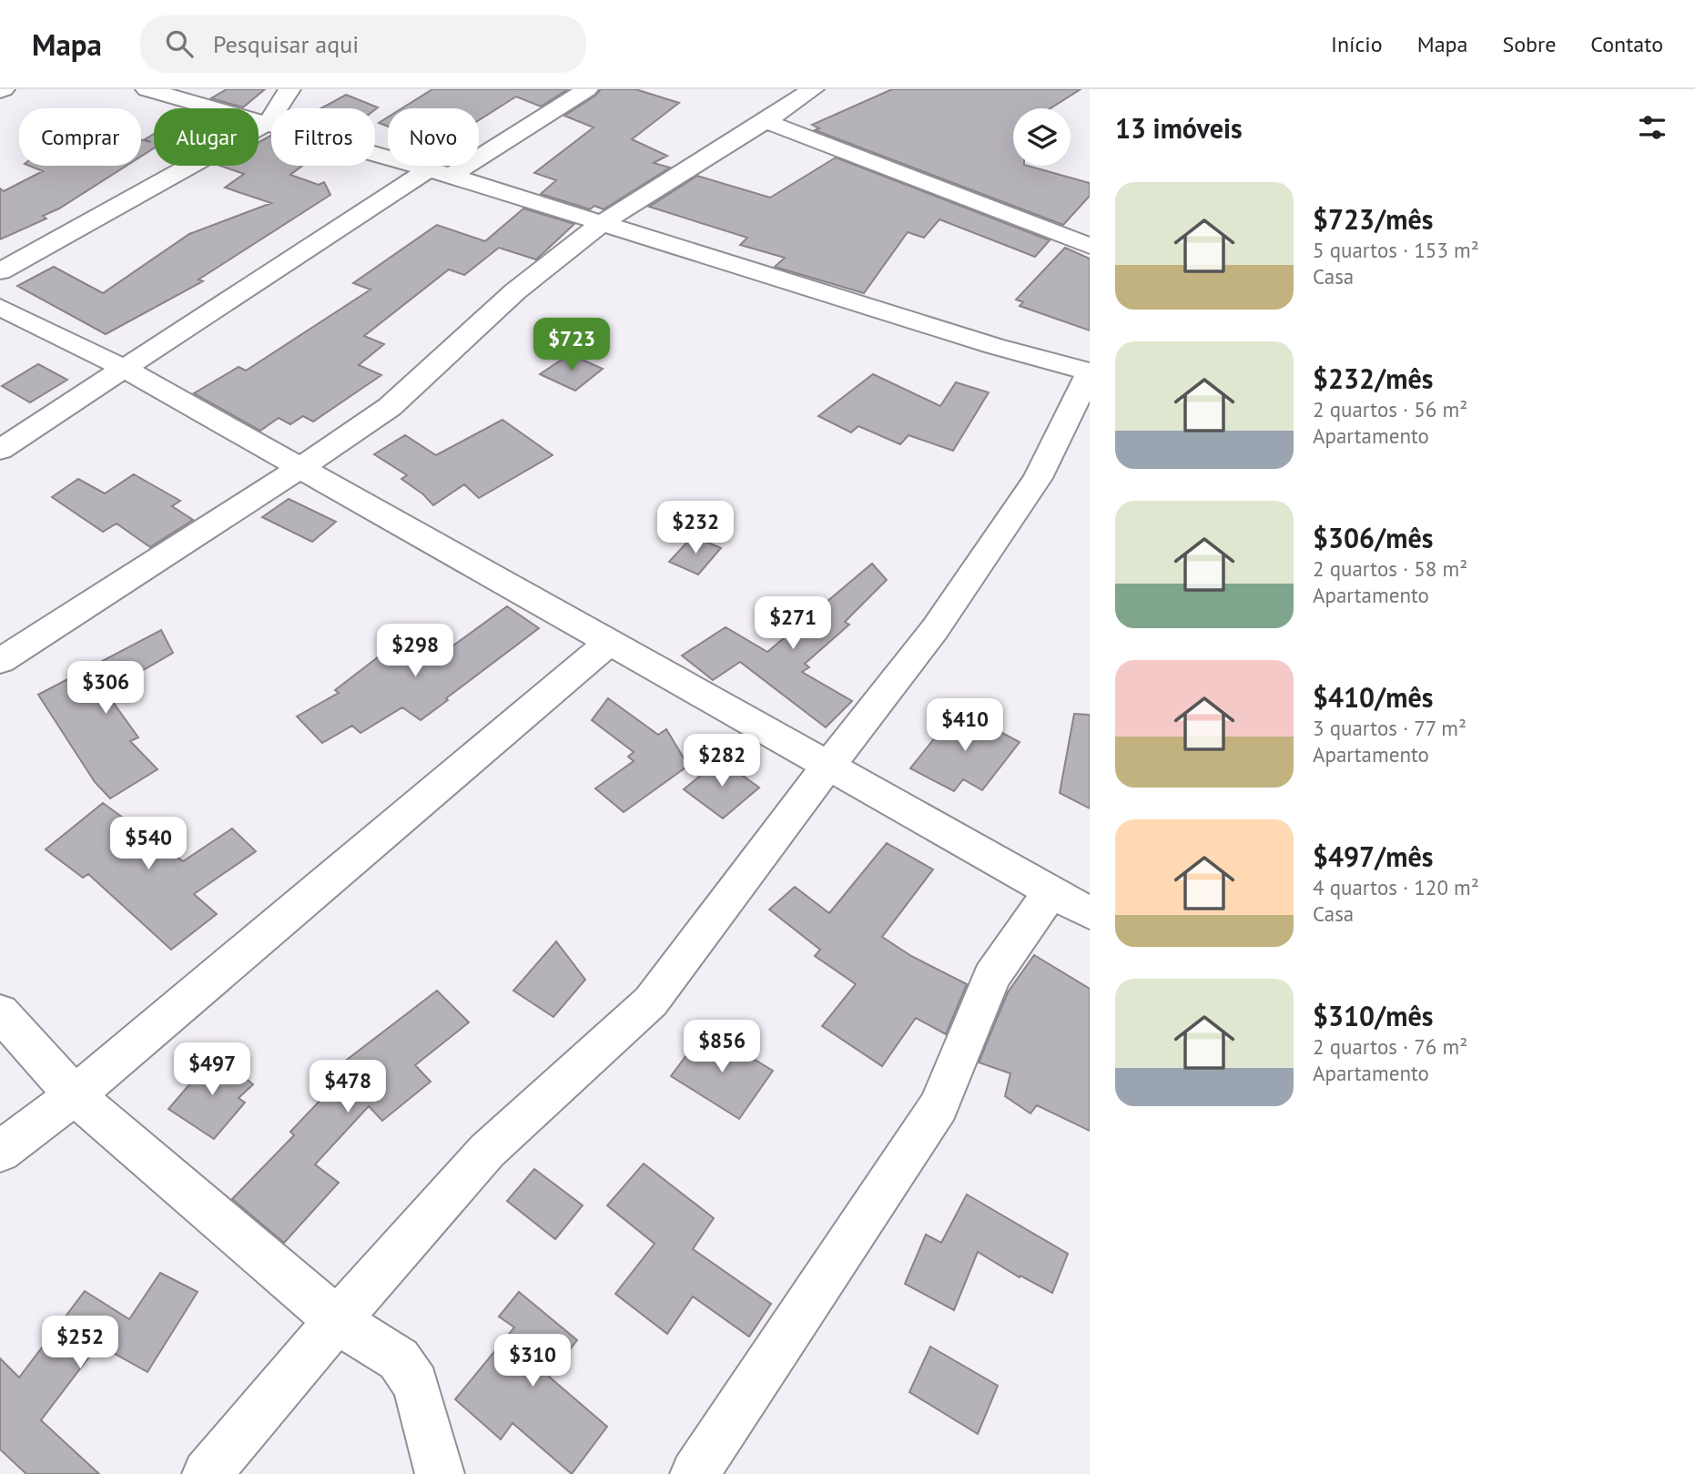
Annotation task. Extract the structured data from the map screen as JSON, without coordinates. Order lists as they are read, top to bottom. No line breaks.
{"page":{"header":"Mapa","search":"Pesquisar aqui","nav":["Início","Mapa","Sobre","Contato"],"heading":"13 imóveis","chip":["Comprar","Alugar","Filtros","Novo"],"list":[{"name":"$723/mês","note":"5 quartos · 153 m² · Casa"},{"name":"$232/mês","note":"2 quartos · 56 m² · Apartamento"},{"name":"$306/mês","note":"2 quartos · 58 m² · Apartamento"},{"name":"$410/mês","note":"3 quartos · 77 m² · Apartamento"},{"name":"$497/mês","note":"4 quartos · 120 m² · Casa"},{"name":"$310/mês","note":"2 quartos · 76 m² · Apartamento"}],"price":["$723","$232","$271","$298","$306","$410","$282","$540","$856","$497","$478","$252","$310"]}}
